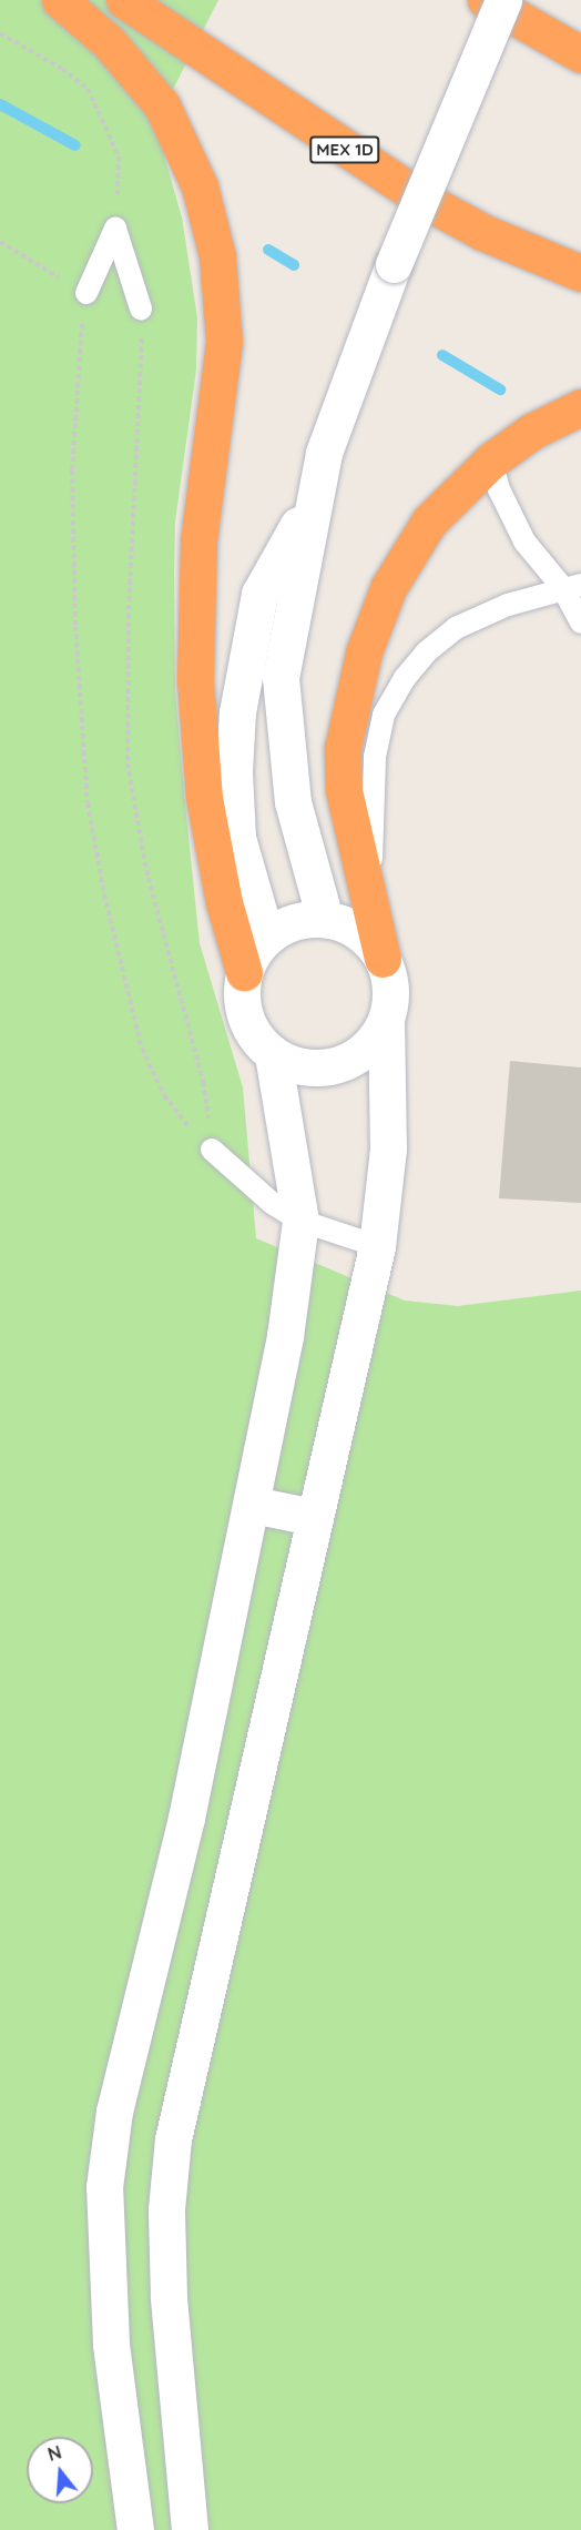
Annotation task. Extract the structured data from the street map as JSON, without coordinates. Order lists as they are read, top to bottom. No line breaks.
{"streets":{"highway":["MEX 1D"]},"north":"top"}
